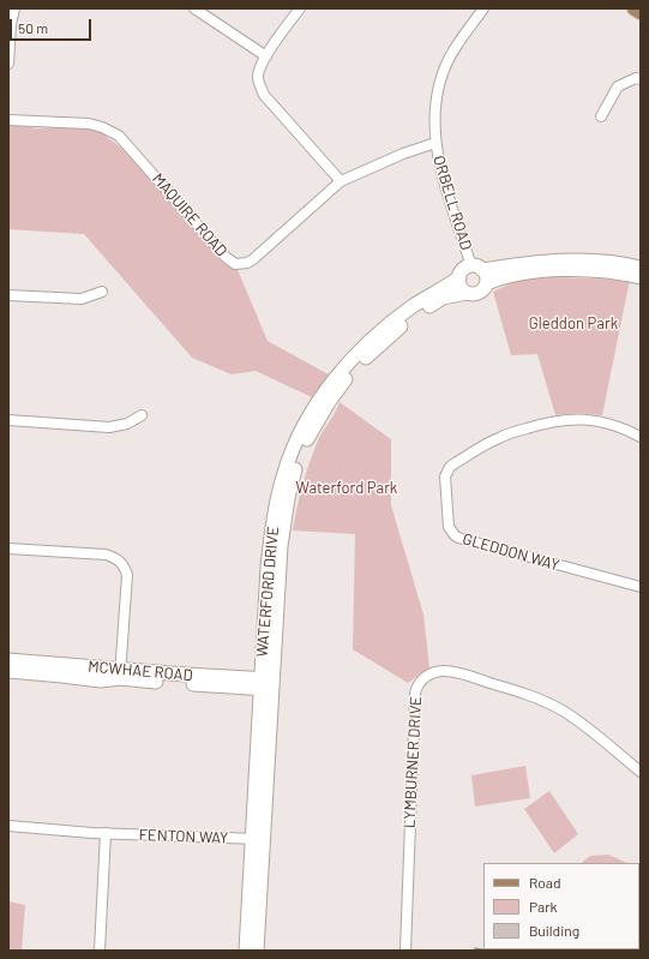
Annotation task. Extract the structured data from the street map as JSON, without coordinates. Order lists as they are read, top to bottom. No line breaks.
{"streets":{"street":["ORBELL ROAD","MAQUIRE ROAD","GLEDDON WAY","WATERFORD DRIVE","MCWHAE ROAD","LYMBURNER DRIVE","FENTON WAY"]},"crossings":[["ORBELL ROAD","MAQUIRE ROAD"],["ORBELL ROAD","WATERFORD DRIVE"],["WATERFORD DRIVE","MCWHAE ROAD"],["WATERFORD DRIVE","FENTON WAY"]],"parks":["Gleddon Park","Waterford Park"],"legend":["Road","Park","Building"],"scale_bar":"50 m"}
